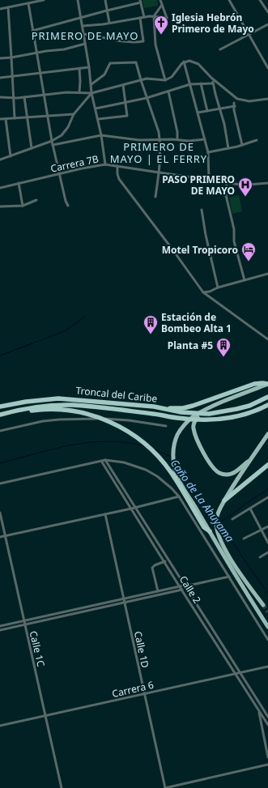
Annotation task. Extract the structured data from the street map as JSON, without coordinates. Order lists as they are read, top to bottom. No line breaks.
{"streets":{"highway":["Troncal del Caribe"],"street":["Carrera 7B","Calle 2","Calle 1C","Calle 1D","Carrera 6"]},"crossings":[["Calle 2","Carrera 6"],["Calle 1C","Carrera 6"],["Calle 1D","Carrera 6"]],"districts":["PRIMERO DE MAYO","PRIMERO DE MAYO | EL FERRY"],"water":["Caño de La Ahuyama"],"places":{"church":["Iglesia Hebrón Primero de Mayo"],"hospital":["PASO PRIMERO DE MAYO"],"hotel":["Motel Tropicoro"],"building":["Estación de Bombeo Alta 1","Planta #5"]}}
